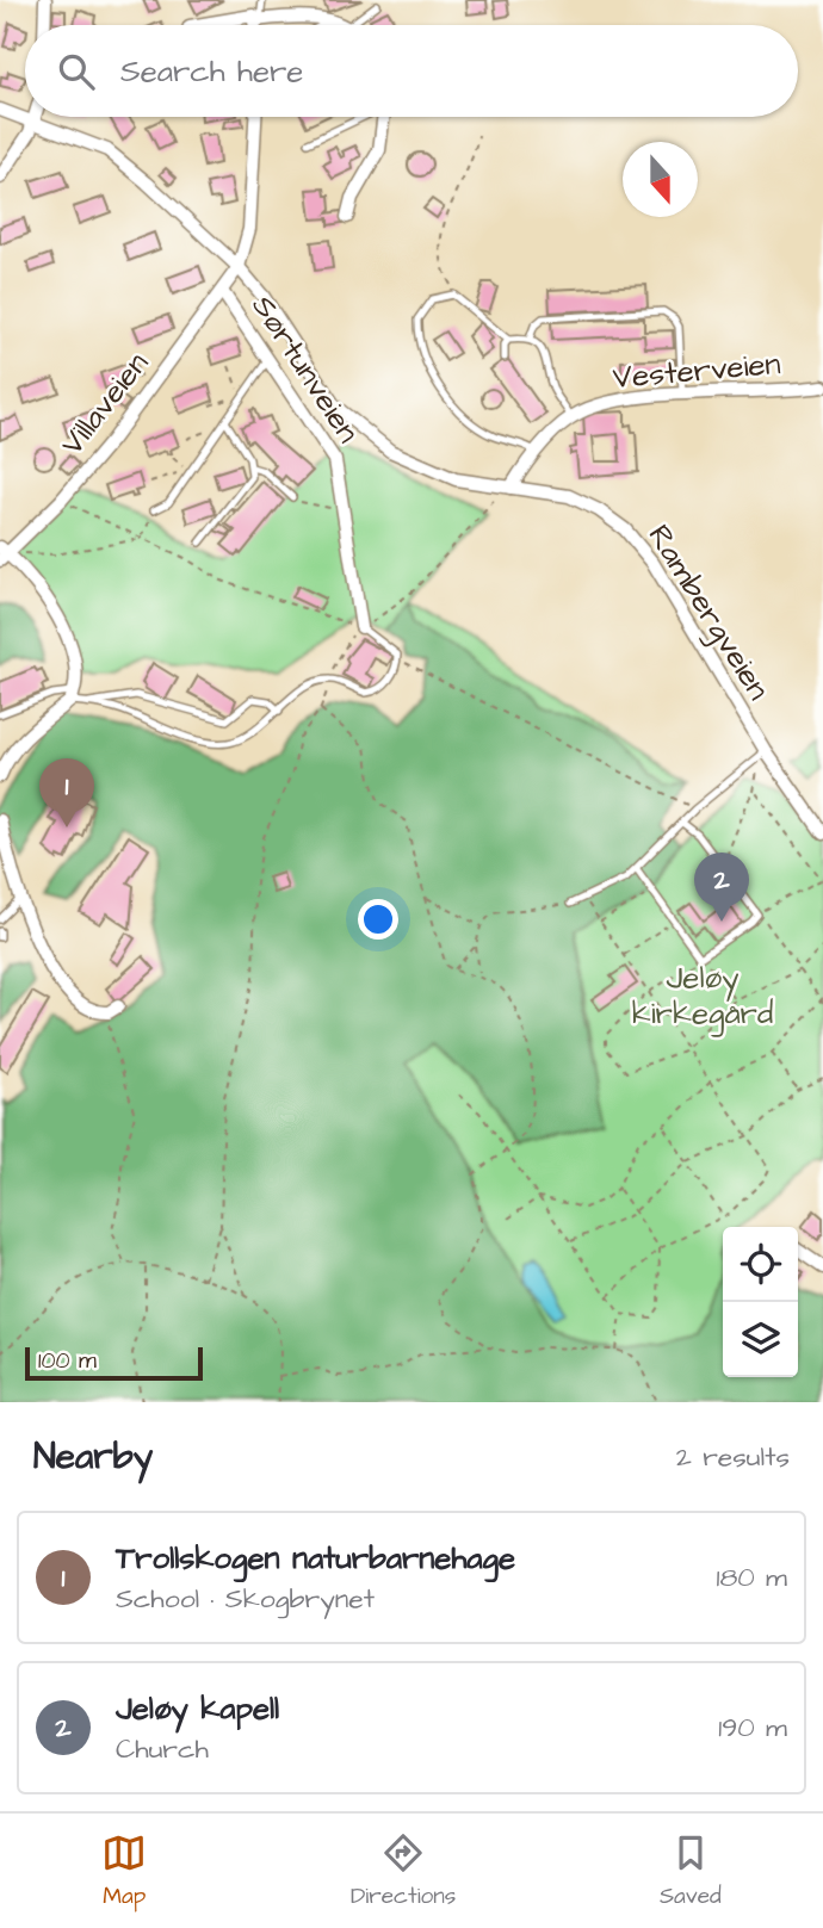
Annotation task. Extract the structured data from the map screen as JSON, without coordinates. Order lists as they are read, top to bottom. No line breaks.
{"streets":{"street":["Sørtunveien","Vesterveien","Villaveien","Rambergveien"]},"crossings":[["Sørtunveien","Villaveien"],["Vesterveien","Rambergveien"],["Villaveien","Rambergveien"]],"parks":["Jeløy kirkegård"],"scale_bar":"100 m","north":"bottom","page":{"search":"Search here","pins":["1","2"],"scale":"100 m","heading":["Nearby","2 results"],"list":[{"mark":"1","name":"Trollskogen naturbarnehage","note":"School · Skogbrynet","value":"180 m"},{"mark":"2","name":"Jeløy kapell","note":"Church","value":"190 m"}],"nav":["Map","Directions","Saved"]}}
